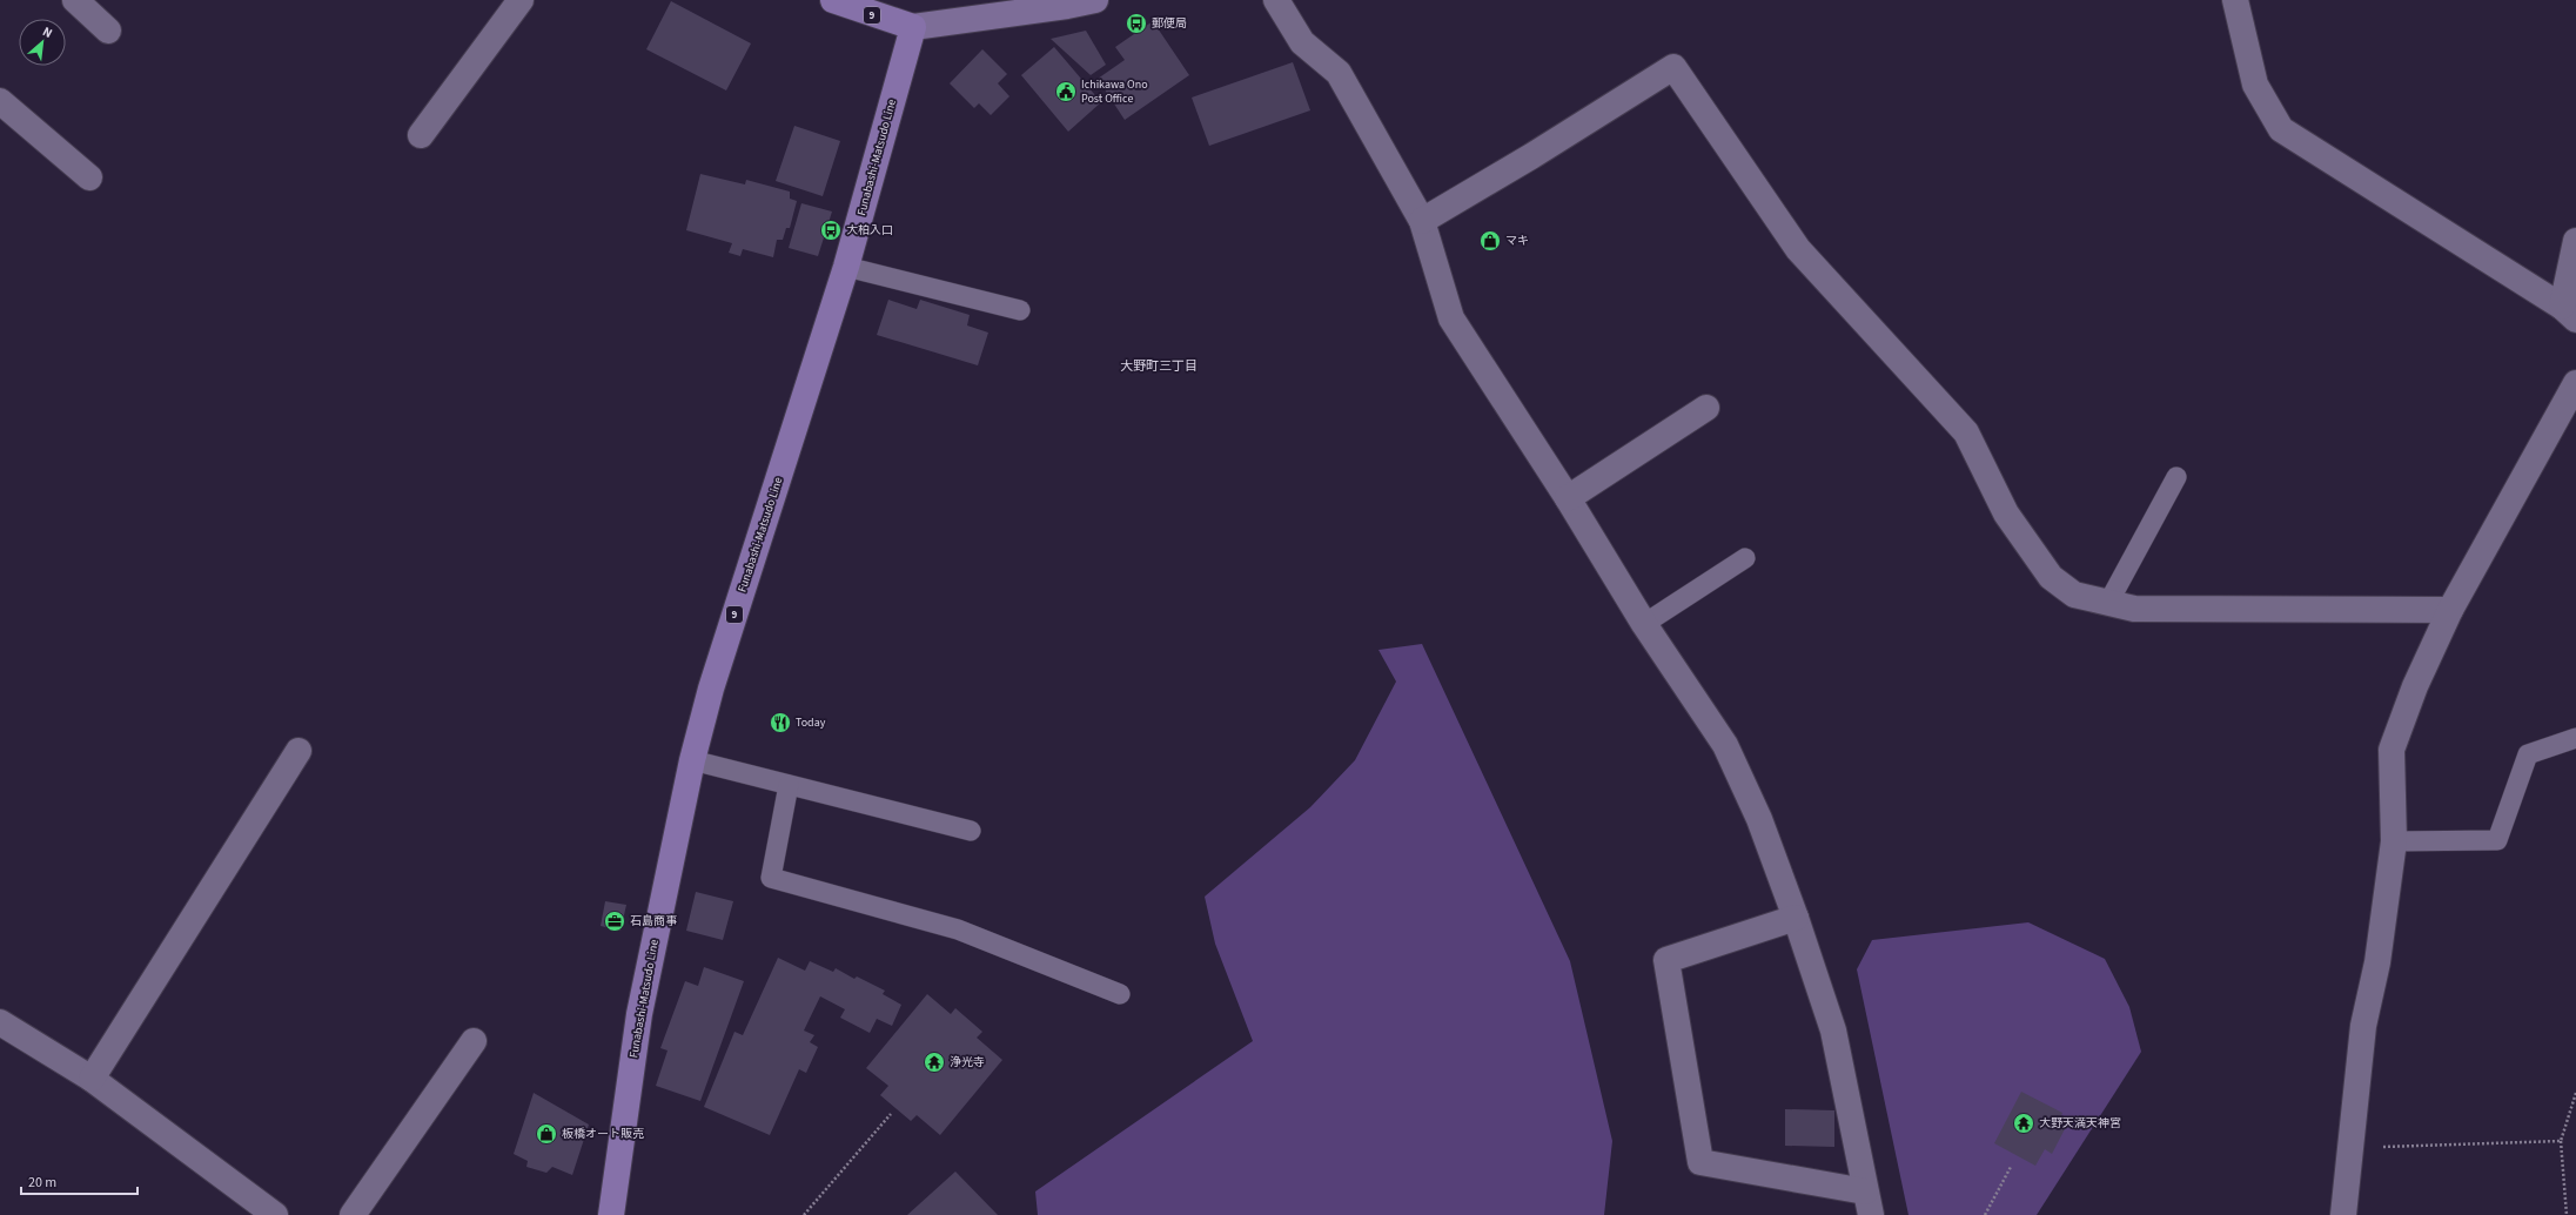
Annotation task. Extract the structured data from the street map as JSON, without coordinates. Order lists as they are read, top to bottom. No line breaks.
{"streets":{"main road":["9","Funabashi-Matsudo Line"]},"crossings":[["9","Funabashi-Matsudo Line"]],"districts":["大野町三丁目"],"places":{"bus stop":["郵便局","大柏入口"],"public building":["Ichikawa Ono Post Office"],"shop":["マキ","板橋オート販売"],"restaurant":["Today"],"office":["石島商事"],"temple":["浄光寺","大野天満天神宮"]},"scale_bar":"20 m","north":"top right"}
